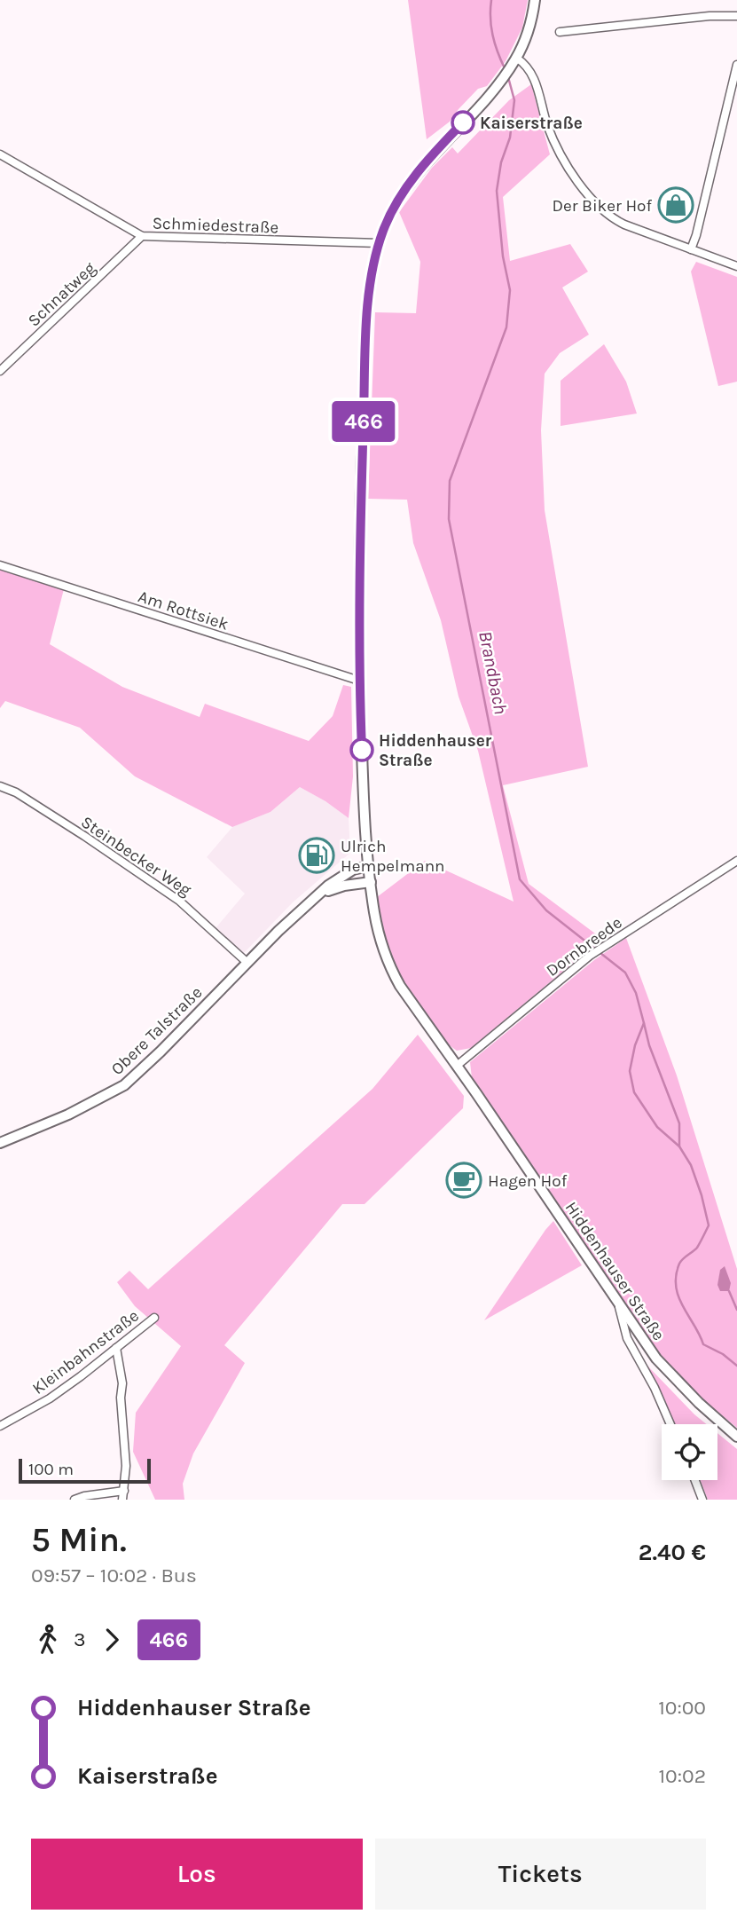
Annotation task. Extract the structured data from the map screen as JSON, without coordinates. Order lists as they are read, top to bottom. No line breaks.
{"streets":{"main road":["Obere Talstraße","Hiddenhauser Straße"],"street":["Schmiedestraße","Schnatweg","Am Rottsiek","Steinbecker Weg","Dornbreede","Kleinbahnstraße"]},"crossings":[["Schmiedestraße","Schnatweg"],["Schmiedestraße","Hiddenhauser Straße"],["Am Rottsiek","Hiddenhauser Straße"],["Steinbecker Weg","Obere Talstraße"],["Dornbreede","Hiddenhauser Straße"],["Obere Talstraße","Hiddenhauser Straße"]],"water":["Brandbach"],"places":{"other":["Kaiserstraße","Hiddenhauser Straße"],"shop":["Der Biker Hof"],"fuel station":["Ulrich Hempelmann"],"cafe":["Hagen Hof"]},"lines":["bus line 466"],"scale_bar":"100 m","page":{"on_map":"466","scale":"100 m","heading":["5 Min.","09:57 – 10:02 · Bus","2.40 €"],"legs":["3","466"],"list":[{"name":"Hiddenhauser Straße","value":"10:00"},{"name":"Kaiserstraße","value":"10:02"}],"buttons":["Los","Tickets"]}}
